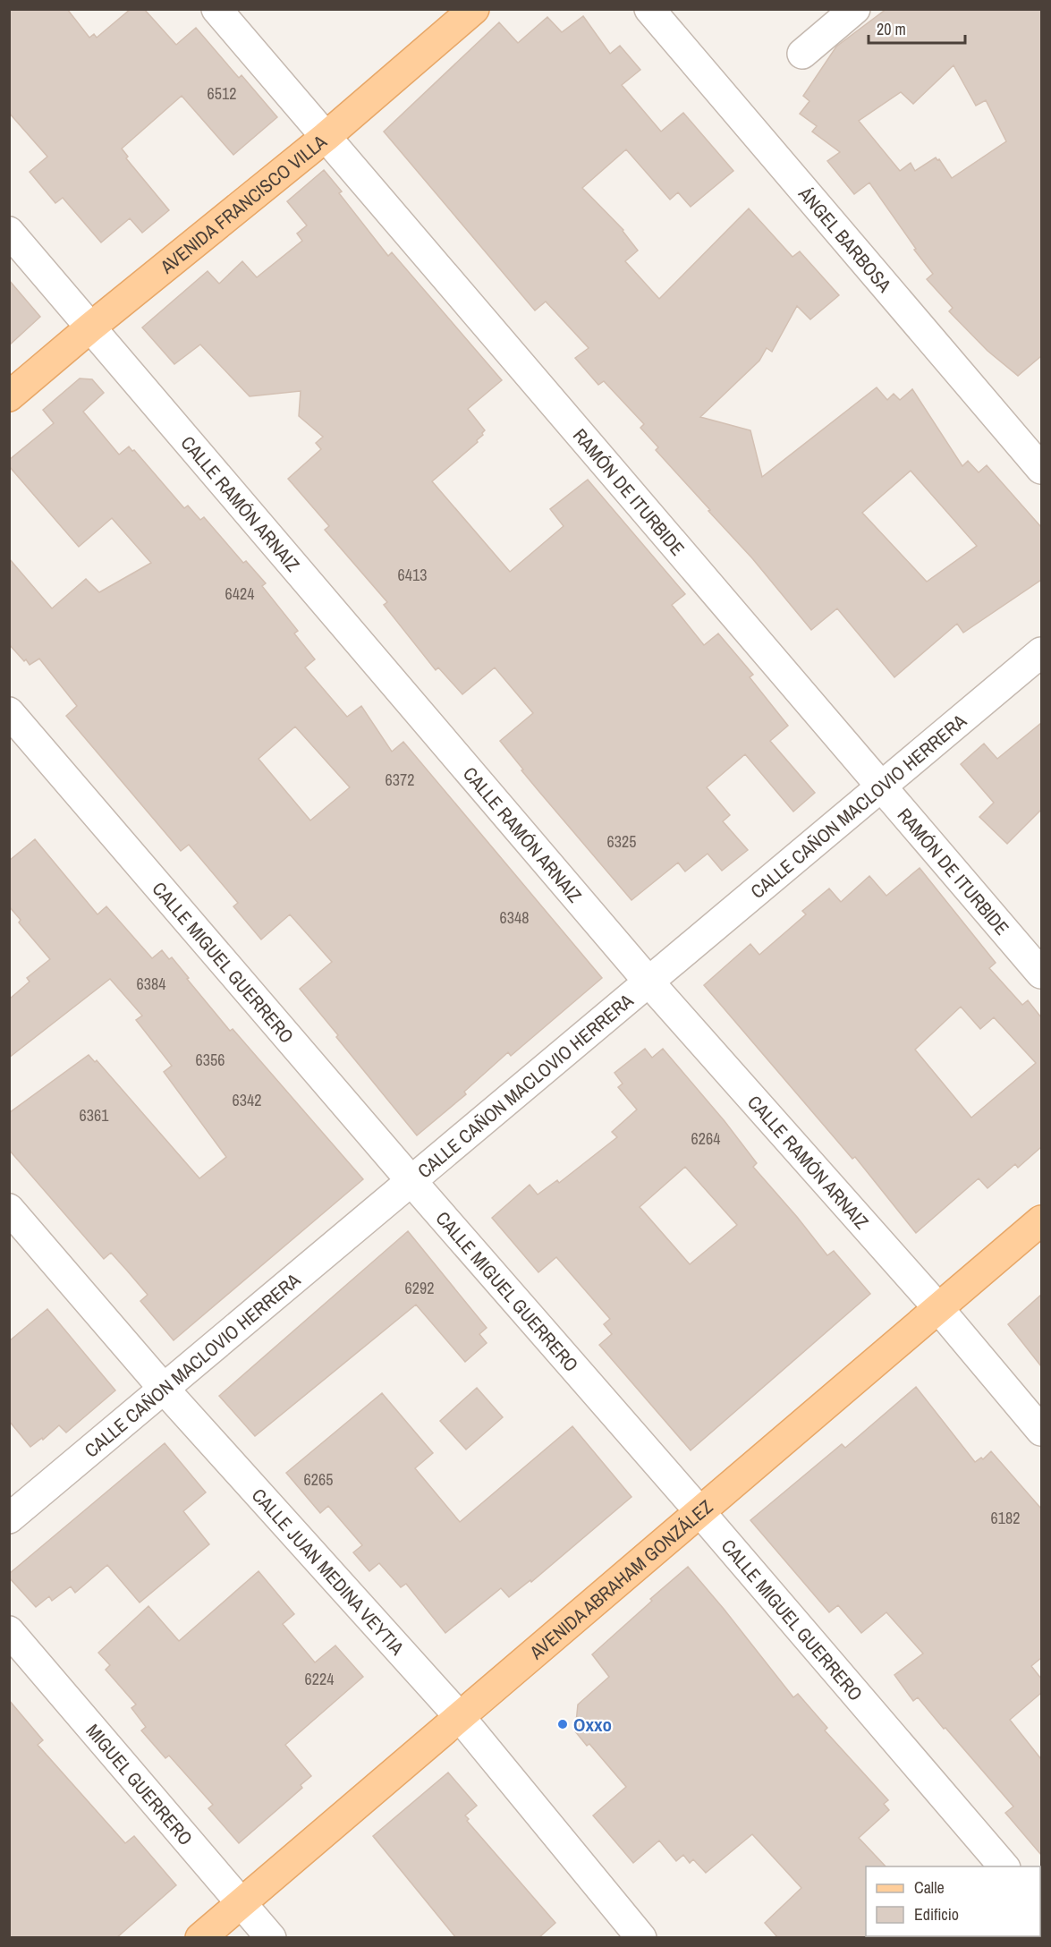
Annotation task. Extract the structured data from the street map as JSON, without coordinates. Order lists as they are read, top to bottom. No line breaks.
{"streets":{"main road":["AVENIDA FRANCISCO VILLA","AVENIDA ABRAHAM GONZÁLEZ"],"street":["ÁNGEL BARBOSA","RAMÓN DE ITURBIDE","CALLE RAMÓN ARNAIZ","CALLE CAÑON MACLOVIO HERRERA","CALLE MIGUEL GUERRERO","CALLE JUAN MEDINA VEYTIA","MIGUEL GUERRERO"]},"crossings":[["AVENIDA FRANCISCO VILLA","RAMÓN DE ITURBIDE"],["AVENIDA FRANCISCO VILLA","CALLE RAMÓN ARNAIZ"],["RAMÓN DE ITURBIDE","CALLE CAÑON MACLOVIO HERRERA"],["CALLE RAMÓN ARNAIZ","CALLE CAÑON MACLOVIO HERRERA"],["CALLE RAMÓN ARNAIZ","AVENIDA ABRAHAM GONZÁLEZ"],["CALLE CAÑON MACLOVIO HERRERA","CALLE MIGUEL GUERRERO"],["CALLE CAÑON MACLOVIO HERRERA","CALLE JUAN MEDINA VEYTIA"],["CALLE MIGUEL GUERRERO","AVENIDA ABRAHAM GONZÁLEZ"],["CALLE JUAN MEDINA VEYTIA","AVENIDA ABRAHAM GONZÁLEZ"],["AVENIDA ABRAHAM GONZÁLEZ","MIGUEL GUERRERO"]],"places":["Oxxo"],"house_numbers":["6512","6413","6424","6372","6325","6348","6384","6356","6342","6361","6264","6292","6265","6182","6224"],"legend":["Calle","Edificio"],"scale_bar":"20 m"}
